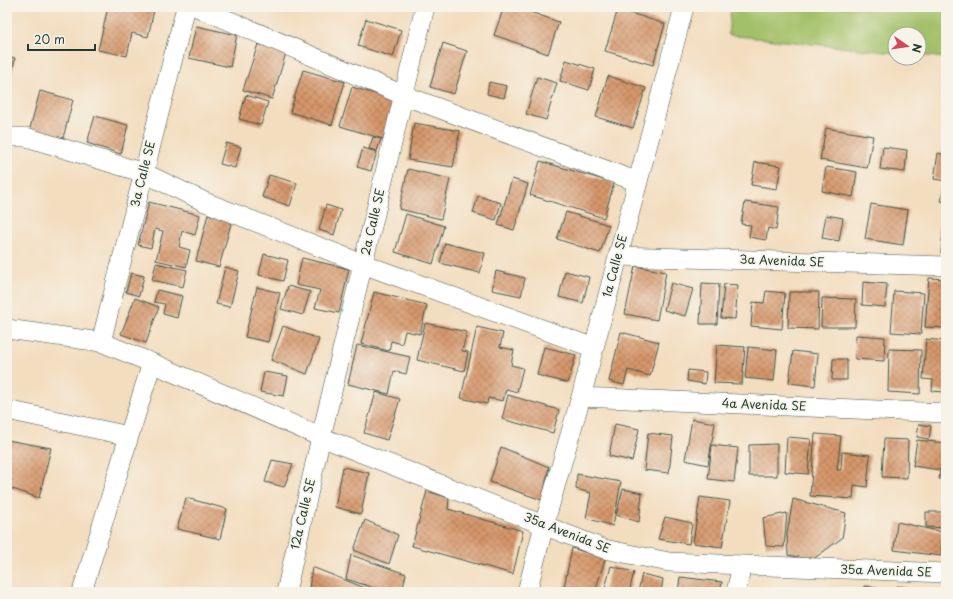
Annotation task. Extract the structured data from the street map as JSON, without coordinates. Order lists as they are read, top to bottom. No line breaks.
{"streets":{"street":["3a Calle SE","2a Calle SE","3a Avenida SE","1a Calle SE","4a Avenida SE","12a Calle SE","35a Avenida SE"]},"crossings":[["3a Calle SE","35a Avenida SE"],["2a Calle SE","12a Calle SE"],["2a Calle SE","35a Avenida SE"],["3a Avenida SE","1a Calle SE"],["1a Calle SE","4a Avenida SE"],["1a Calle SE","35a Avenida SE"],["12a Calle SE","35a Avenida SE"]],"scale_bar":"20 m","north":"right"}
